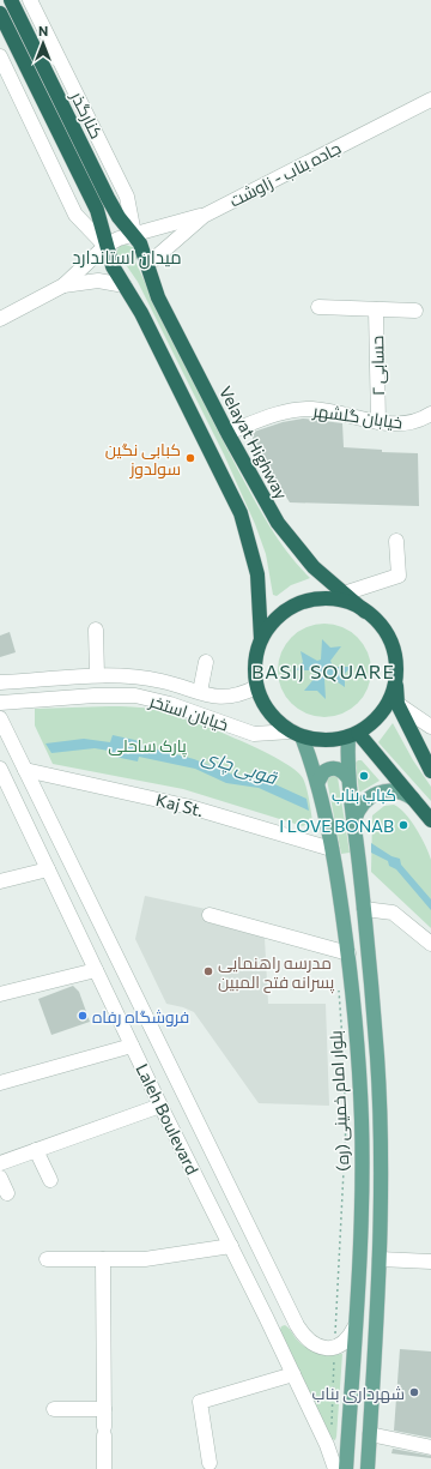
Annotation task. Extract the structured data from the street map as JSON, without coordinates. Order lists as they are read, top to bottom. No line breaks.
{"streets":{"highway":["Velayat Highway"],"main road":["بلوار امام خمینی (ره)"],"street":["کنارگذر","جاده بناب - زاوشت","حسابی ۲","خیابان گلشهر","خیابان استخر","Kaj St.","Laleh Boulevard"]},"crossings":[["جاده بناب - زاوشت","Velayat Highway"],["حسابی ۲","خیابان گلشهر"],["خیابان گلشهر","Velayat Highway"],["Velayat Highway","خیابان استخر"],["Velayat Highway","بلوار امام خمینی (ره)"],["خیابان استخر","بلوار امام خمینی (ره)"],["Kaj St.","بلوار امام خمینی (ره)"],["Kaj St.","Laleh Boulevard"]],"districts":["میدان استاندارد","BASIJ SQUARE"],"water":["قوبی چای"],"parks":["پارک ساحلی"],"places":["کبابی نگین سولدوز","کباب بناب","I LOVE BONAB","مدرسه راهنمایی پسرانه فتح المبین","فروشگاه رفاه","شهرداری بناب"],"north":"top"}
